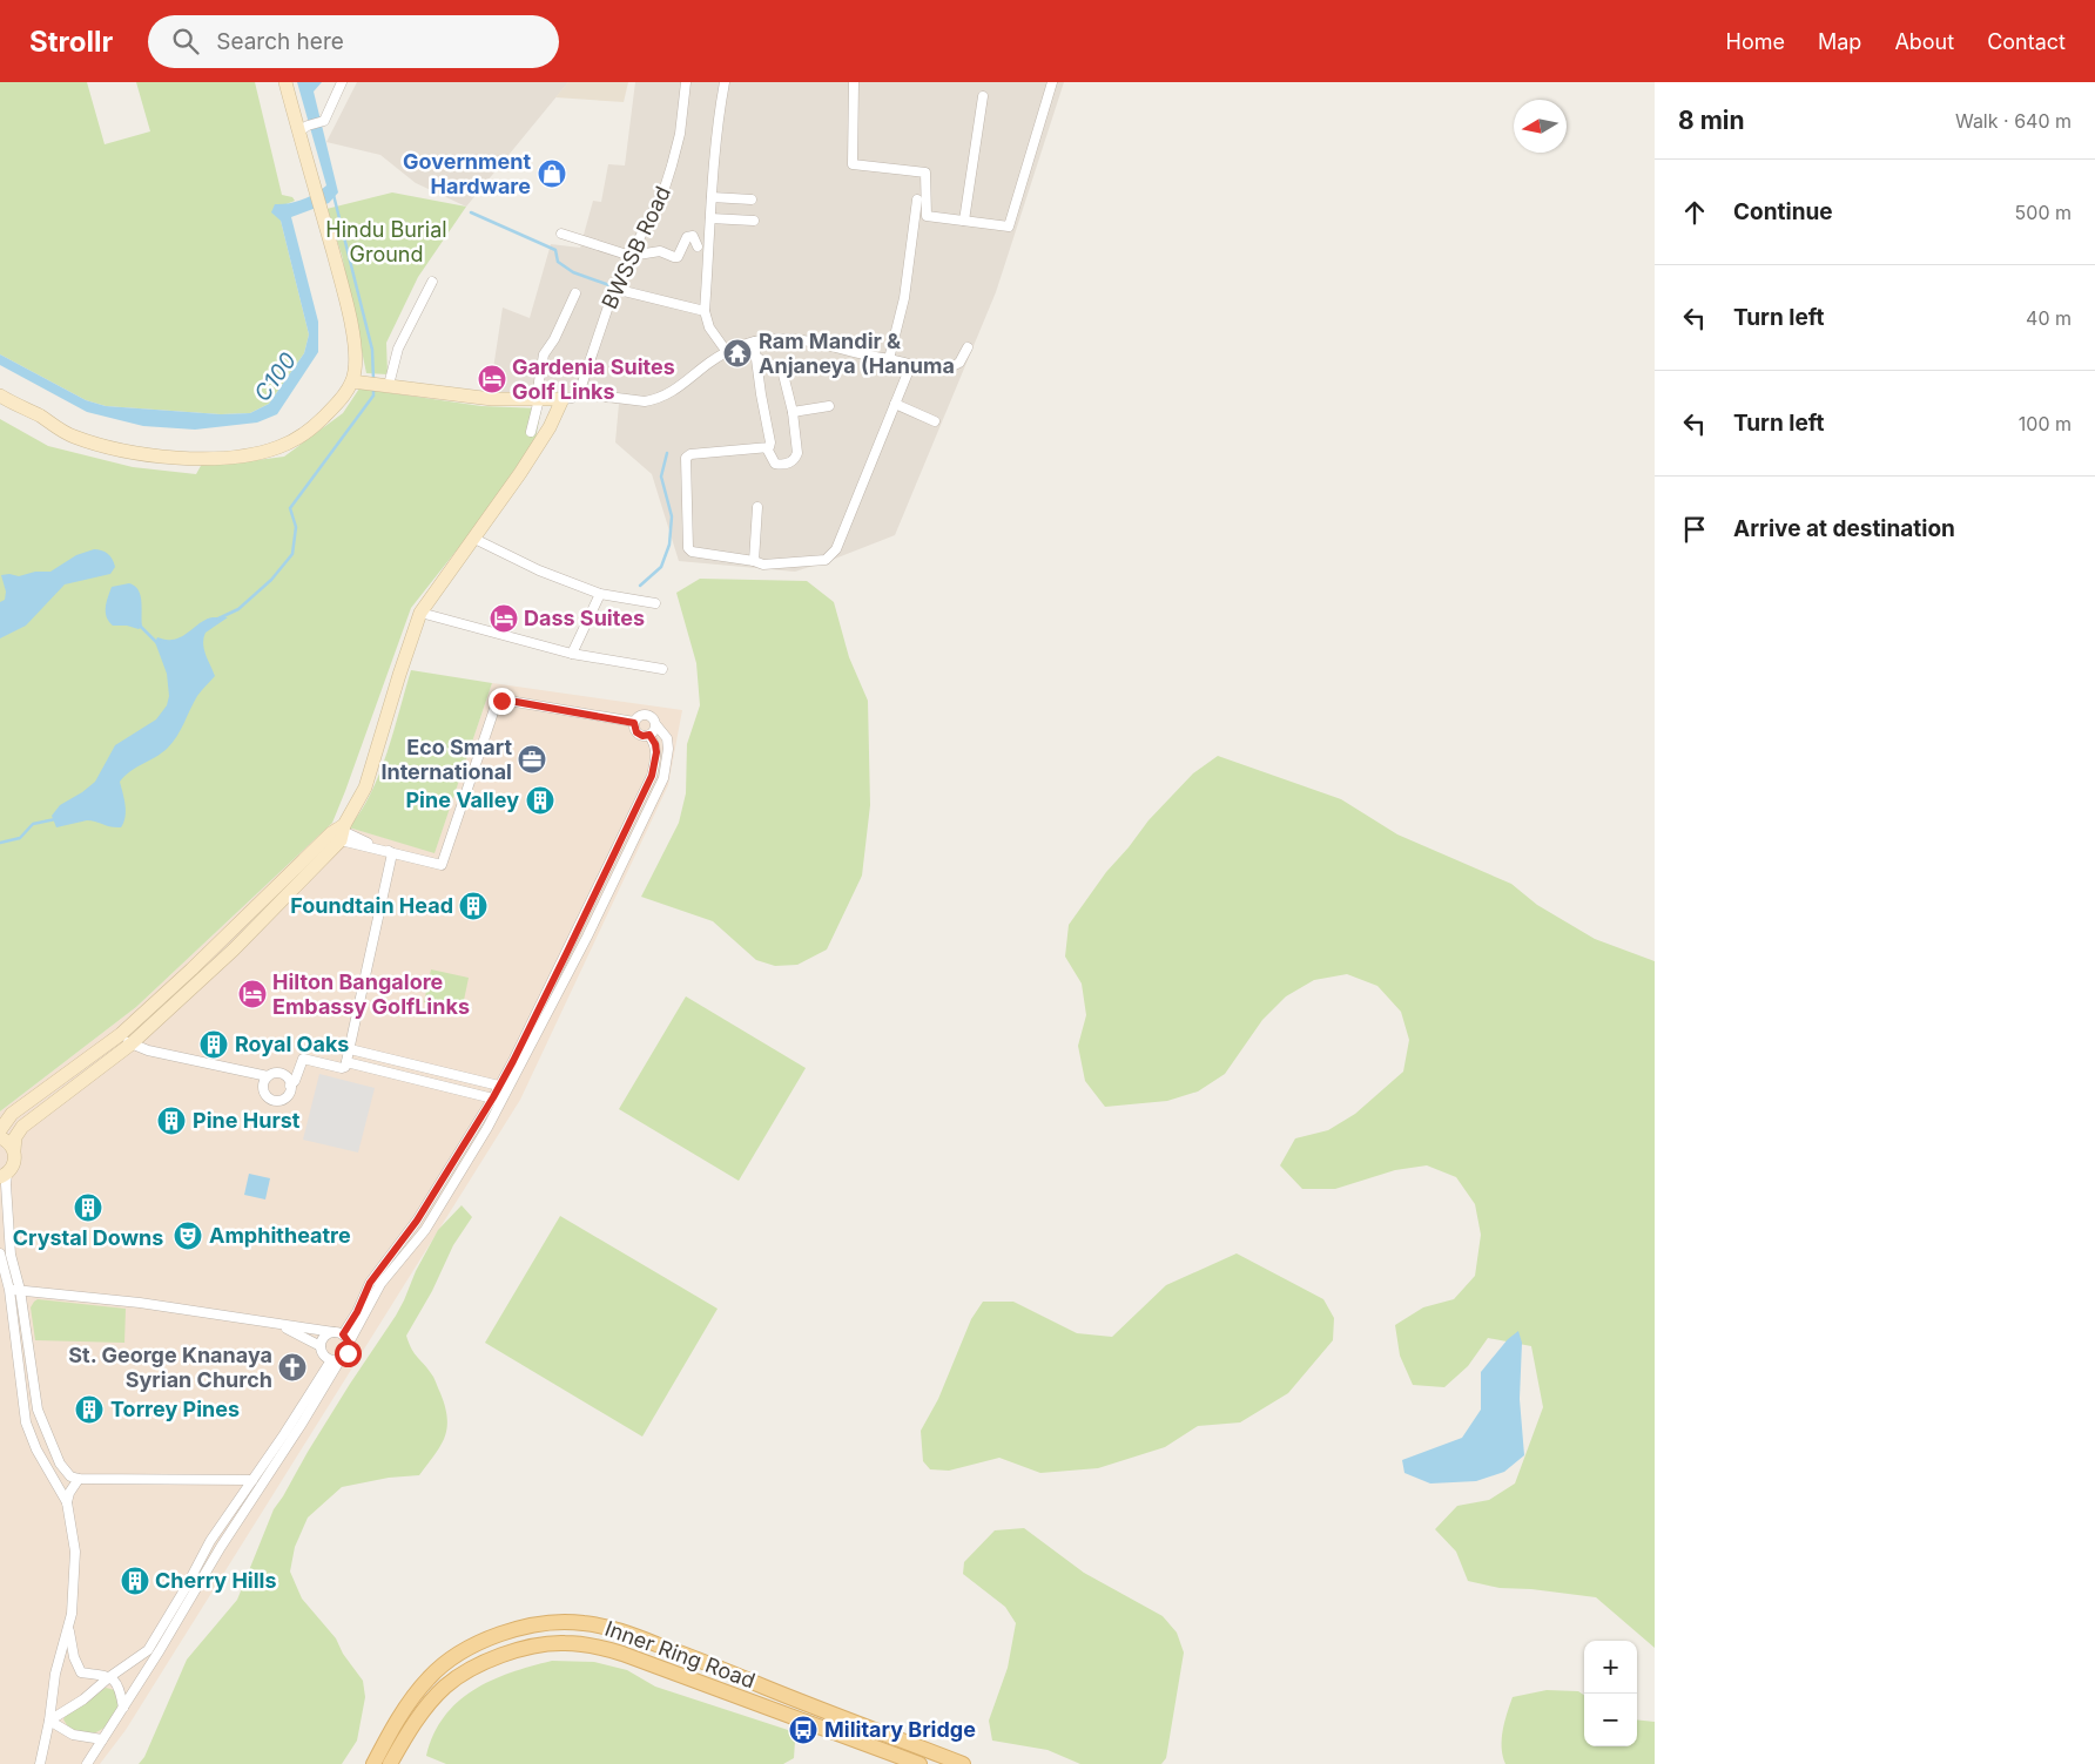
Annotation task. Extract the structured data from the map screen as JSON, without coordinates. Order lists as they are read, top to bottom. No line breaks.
{"streets":{"main road":["Inner Ring Road"],"street":["BWSSB Road"]},"water":["C100"],"parks":["Hindu Burial Ground"],"places":{"shop":["Government Hardware"],"temple":["Ram Mandir & Anjaneya (Hanuma"],"hotel":["Gardenia Suites Golf Links","Dass Suites","Hilton Bangalore Embassy GolfLinks"],"office":["Eco Smart International"],"building":["Pine Valley","Foundtain Head","Royal Oaks","Pine Hurst","Crystal Downs","Torrey Pines","Cherry Hills"],"theatre":["Amphitheatre"],"church":["St. George Knanaya Syrian Church"],"bus stop":["Military Bridge"]},"north":"left","page":{"header":"Strollr","search":"Search here","nav":["Home","Map","About","Contact"],"heading":["8 min","Walk · 640 m"],"list":[["Continue","500 m"],["Turn left","40 m"],["Turn left","100 m"],"Arrive at destination"],"map_buttons":["+","−"]}}
